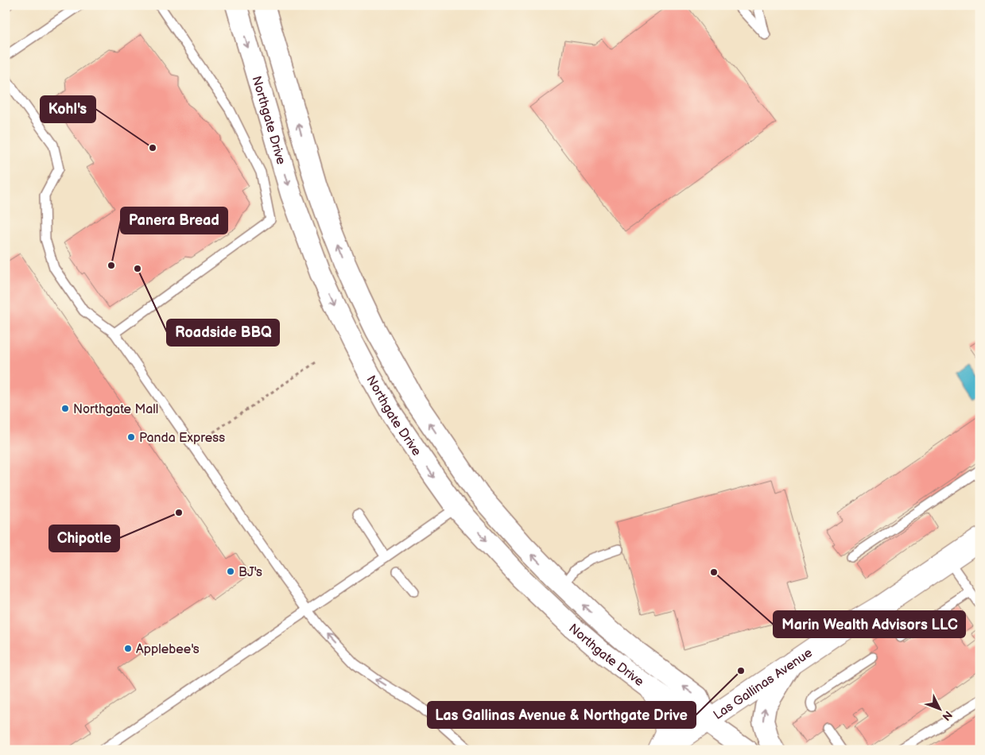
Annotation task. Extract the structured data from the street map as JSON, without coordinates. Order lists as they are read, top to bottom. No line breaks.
{"streets":{"main road":["Las Gallinas Avenue"],"street":["Northgate Drive"]},"crossings":[["Northgate Drive","Las Gallinas Avenue"]],"places":["Kohl's","Panera Bread","Roadside BBQ","Northgate Mall","Panda Express","Chipotle","BJ's","Marin Wealth Advisors LLC","Applebee's","Las Gallinas Avenue & Northgate Drive"],"north":"bottom right"}
